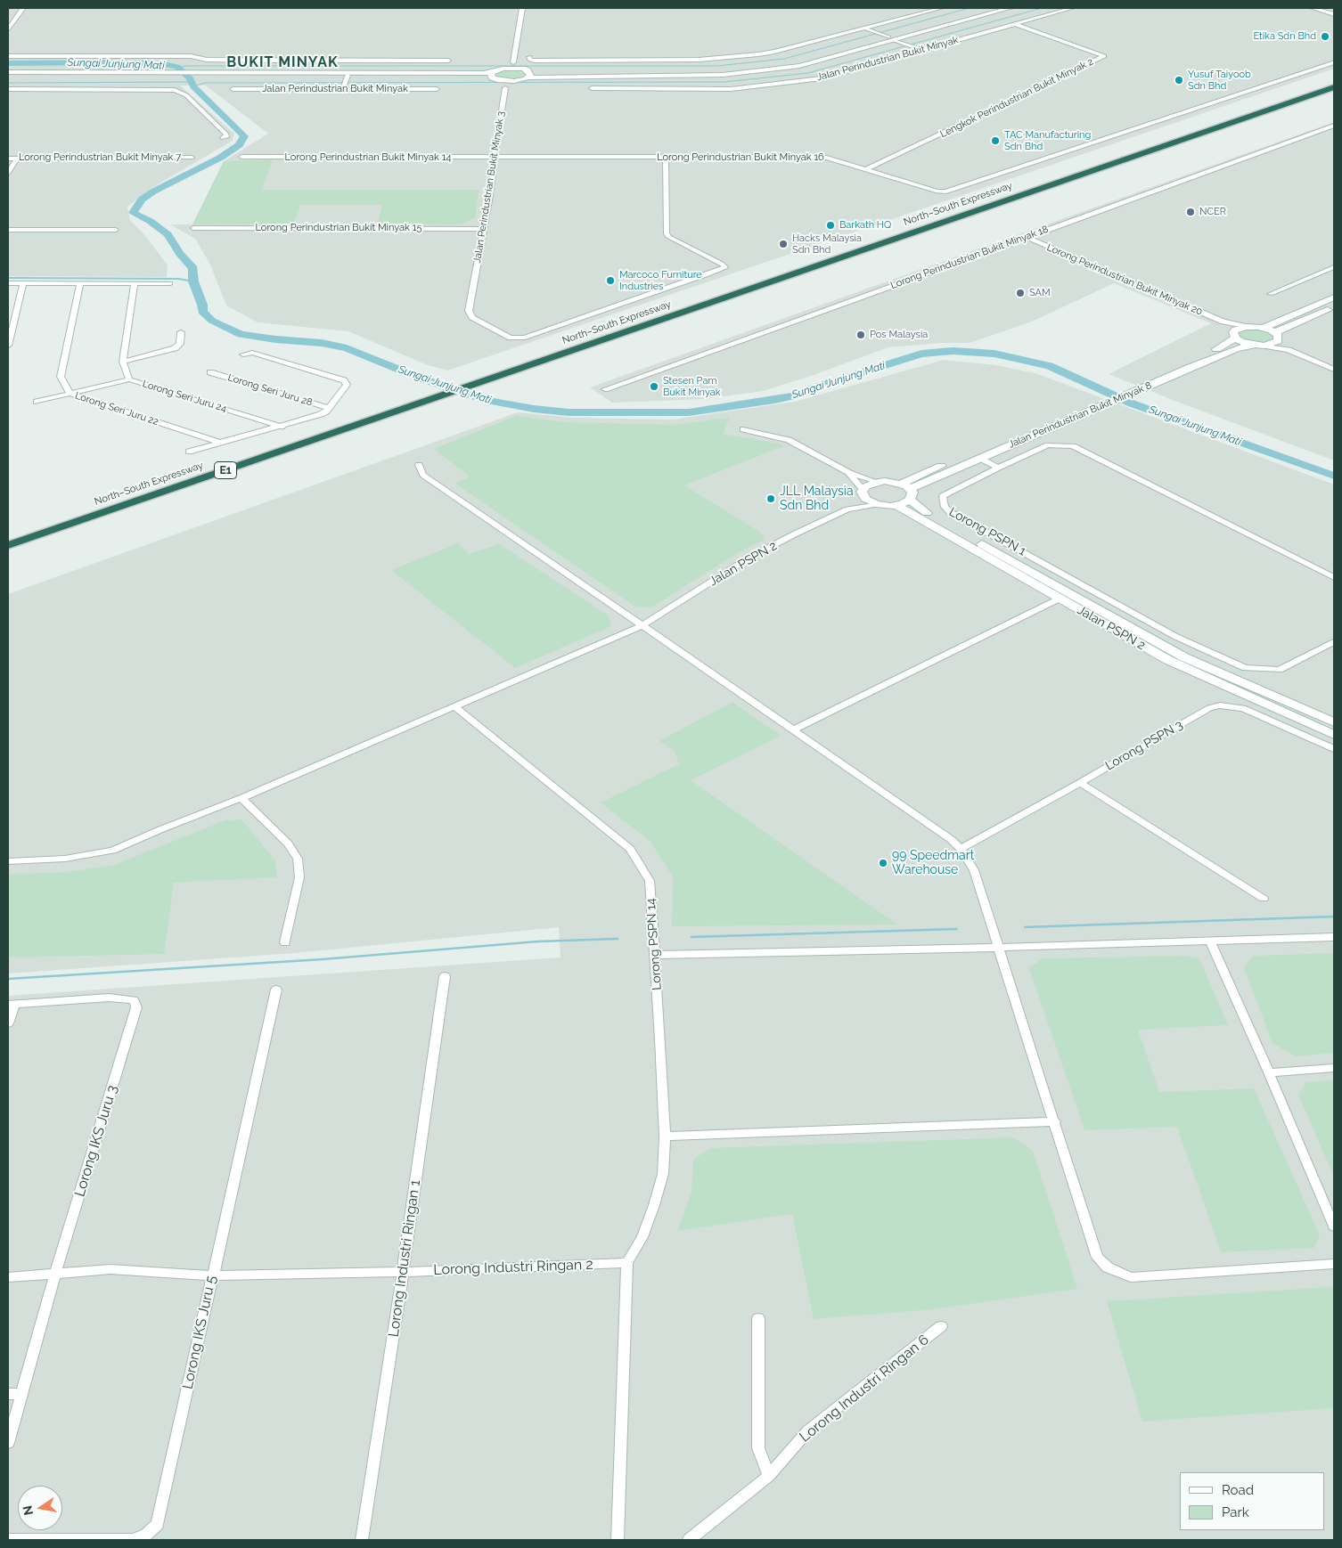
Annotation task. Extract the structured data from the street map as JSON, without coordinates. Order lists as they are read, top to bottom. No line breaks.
{"streets":{"highway":["North–South Expressway","E1"],"street":["Jalan Perindustrian Bukit Minyak","Lengkok Perindustrian Bukit Minyak 2","Lorong Perindustrian Bukit Minyak 7","Lorong Perindustrian Bukit Minyak 14","Lorong Perindustrian Bukit Minyak 16","Jalan Perindustrian Bukit Minyak 3","Lorong Perindustrian Bukit Minyak 15","Lorong Perindustrian Bukit Minyak 18","Lorong Perindustrian Bukit Minyak 20","Lorong Seri Juru 28","Lorong Seri Juru 24","Lorong Seri Juru 22","Jalan Perindustrian Bukit Minyak 8","Lorong PSPN 1","Jalan PSPN 2","Lorong PSPN 3","Lorong PSPN 14","Lorong IKS Juru 3","Lorong Industri Ringan 1","Lorong Industri Ringan 2","Lorong IKS Juru 5","Lorong Industri Ringan 6"]},"crossings":[["Jalan Perindustrian Bukit Minyak","Lengkok Perindustrian Bukit Minyak 2"],["Lengkok Perindustrian Bukit Minyak 2","Lorong Perindustrian Bukit Minyak 16"],["Lorong Perindustrian Bukit Minyak 14","Lorong Perindustrian Bukit Minyak 16"],["Lorong Perindustrian Bukit Minyak 14","Jalan Perindustrian Bukit Minyak 3"],["Lorong Perindustrian Bukit Minyak 16","Jalan Perindustrian Bukit Minyak 3"],["Jalan Perindustrian Bukit Minyak 3","Lorong Perindustrian Bukit Minyak 15"],["Lorong Perindustrian Bukit Minyak 18","Lorong Perindustrian Bukit Minyak 20"],["Jalan Perindustrian Bukit Minyak 8","Jalan PSPN 2"],["Jalan PSPN 2","Lorong PSPN 14"],["Lorong PSPN 14","Lorong Industri Ringan 2"],["Lorong IKS Juru 3","Lorong Industri Ringan 2"],["Lorong Industri Ringan 1","Lorong Industri Ringan 2"],["Lorong Industri Ringan 2","Lorong IKS Juru 5"]],"districts":["BUKIT MINYAK"],"water":["Sungai Junjung Mati"],"places":["Etika Sdn Bhd","Yusuf Taiyoob Sdn Bhd","TAC Manufacturing Sdn Bhd","NCER","Barkath HQ","Hacks Malaysia Sdn Bhd","Marcoco Furniture Industries","SAM","Pos Malaysia","Stesen Pam Bukit Minyak","JLL Malaysia Sdn Bhd","99 Speedmart Warehouse"],"legend":["Road","Park"],"north":"left"}
